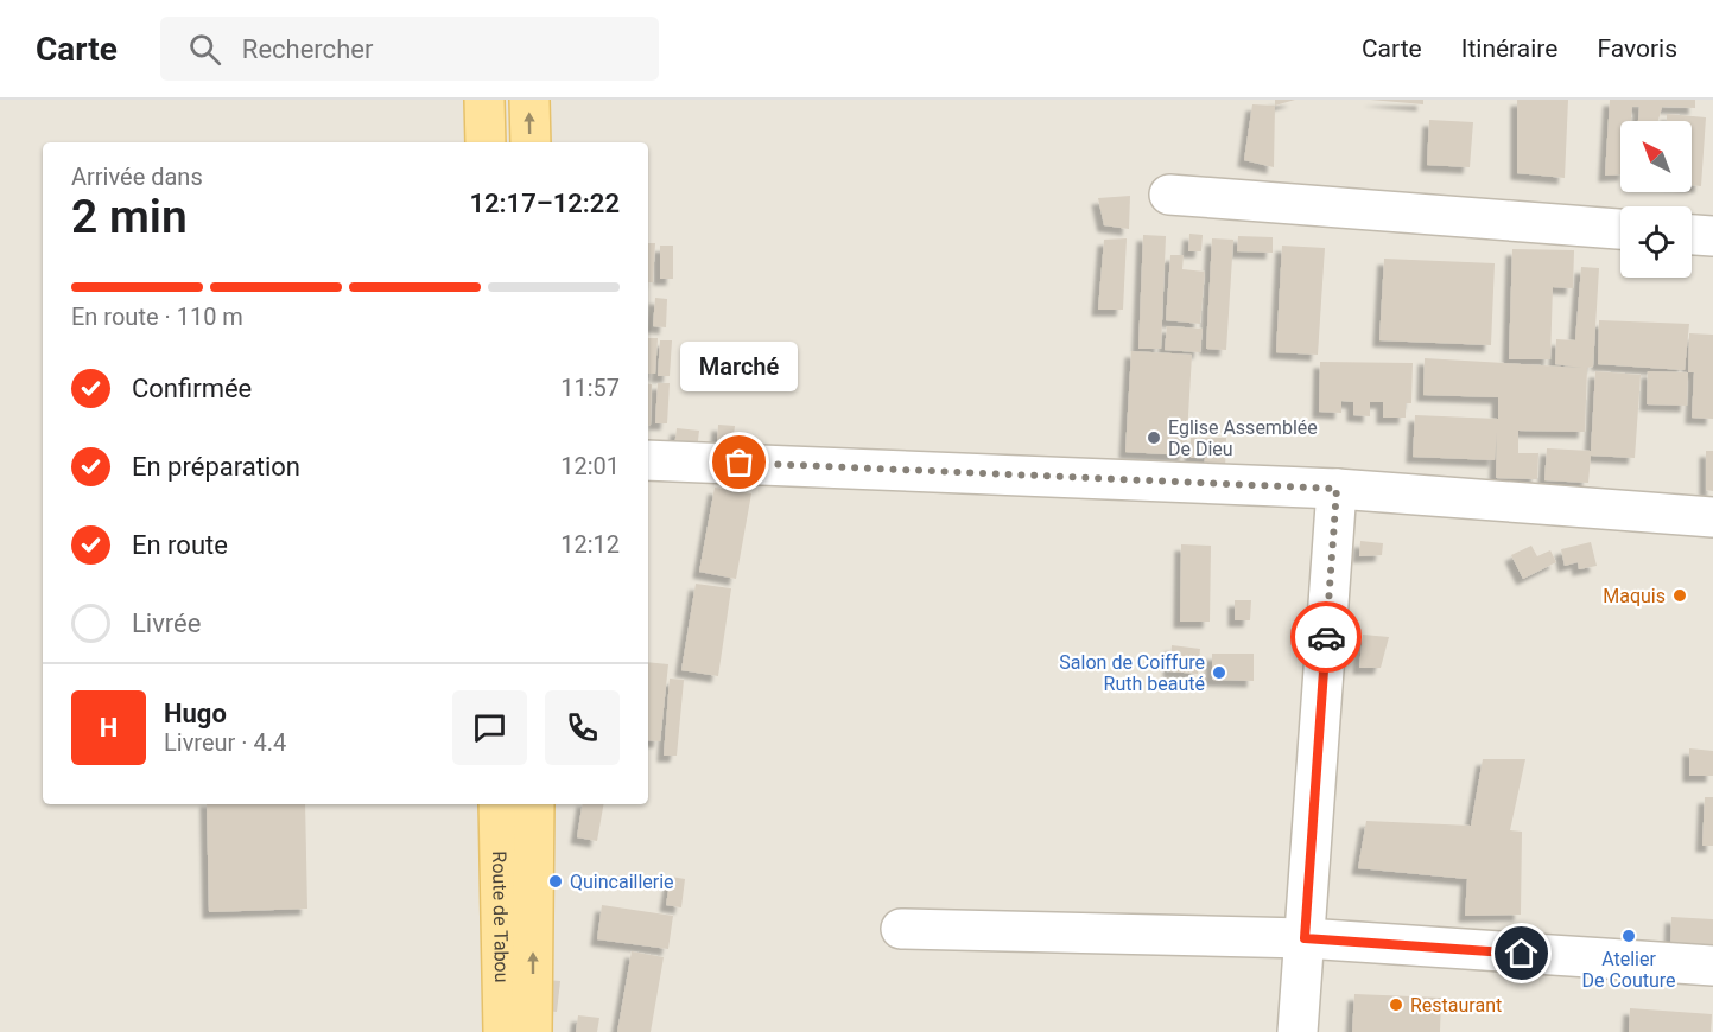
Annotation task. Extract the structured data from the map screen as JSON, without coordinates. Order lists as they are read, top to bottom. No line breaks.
{"streets":{"main road":["Route de Tabou"]},"places":["Eglise Assemblée De Dieu","Marché","Maquis","Salon de Coiffure Ruth beauté","Quincaillerie","Atelier De Couture","Restaurant"],"north":"top left","page":{"header":"Carte","search":"Rechercher","nav":["Carte","Itinéraire","Favoris"],"heading":["2 min","Arrivée dans","12:17–12:22"],"panel":["Hugo","Livreur · 4.4"],"bar":"En route · 110 m","bubble":"Marché","list":[["Confirmée","11:57"],["En préparation","12:01"],["En route","12:12"],"Livrée"],"round":"H"}}
